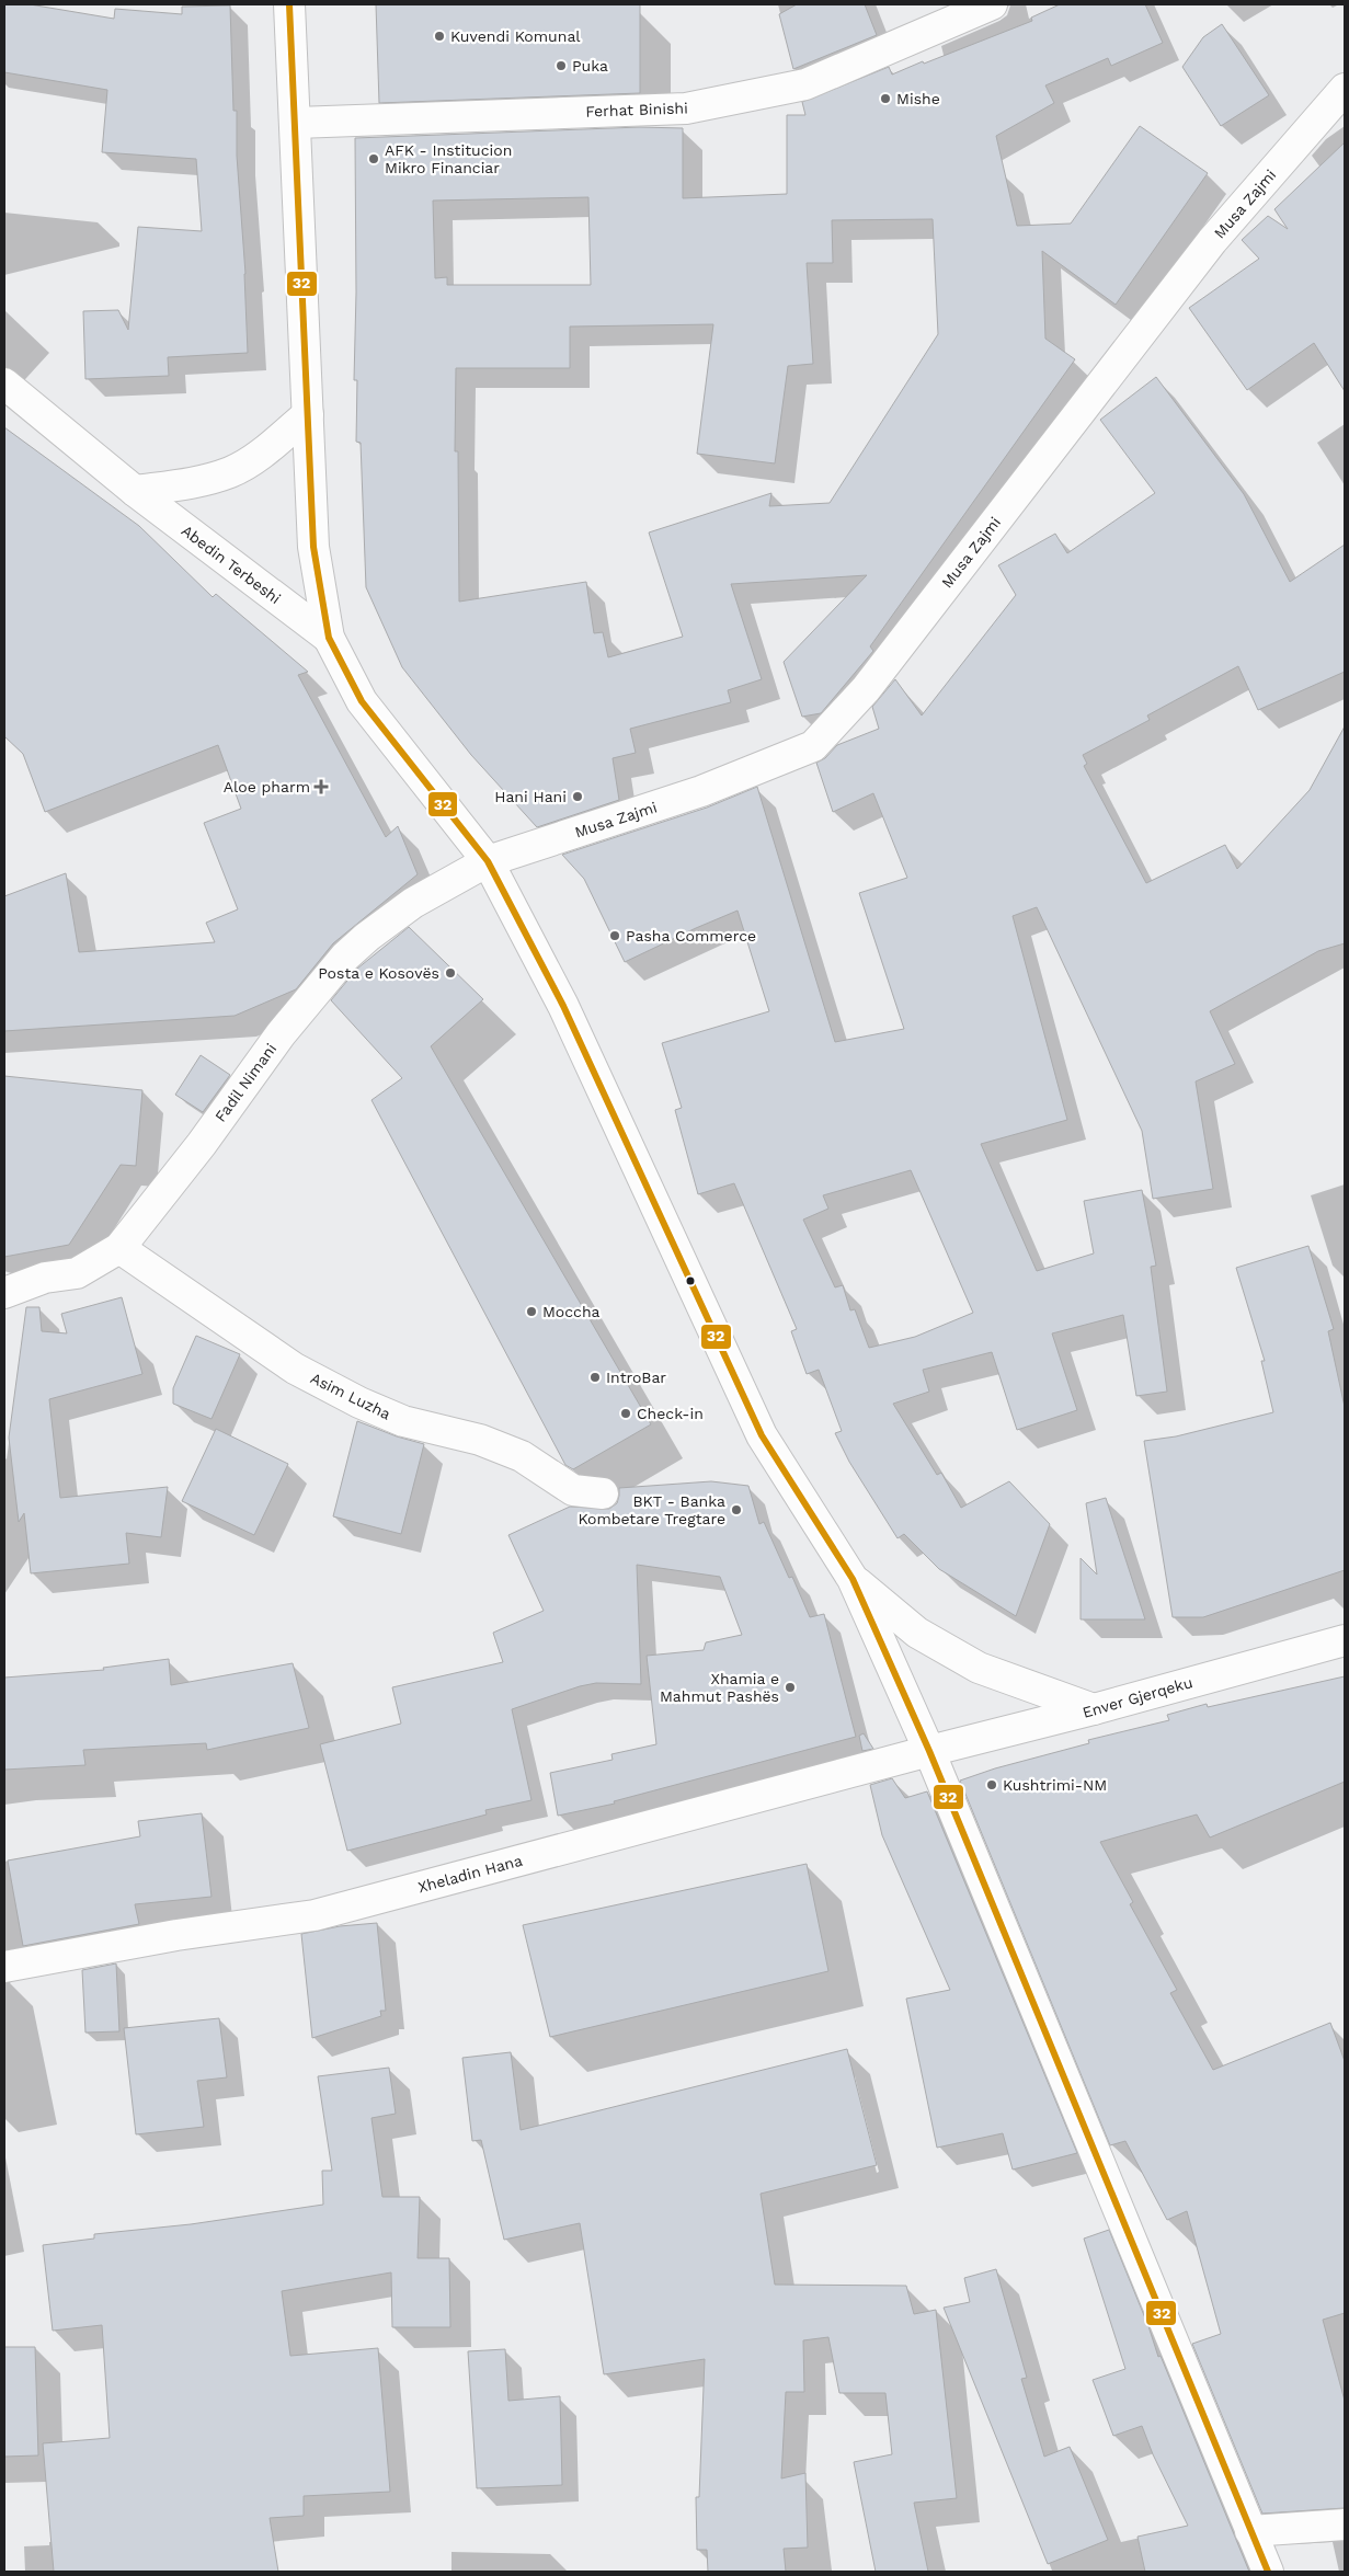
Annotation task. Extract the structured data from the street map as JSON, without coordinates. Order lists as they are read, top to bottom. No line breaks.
{"streets":{"street":["Ferhat Binishi","Musa Zajmi","Abedin Terbeshi","Fadil Nimani","Asim Luzha","Enver Gjerqeku","Xheladin Hana"]},"crossings":[["Musa Zajmi","Fadil Nimani"],["Fadil Nimani","Asim Luzha"],["Enver Gjerqeku","Xheladin Hana"]],"places":{"other":["Kuvendi Komunal","Puka","Mishe","AFK - Institucion Mikro Financiar","Hani Hani","Pasha Commerce","Posta e Kosovës","Moccha","IntroBar","Check-in","BKT - Banka Kombetare Tregtare","Xhamia e Mahmut Pashës","Kushtrimi-NM"],"health":["Aloe pharm"]},"lines":["transit line 32"]}
